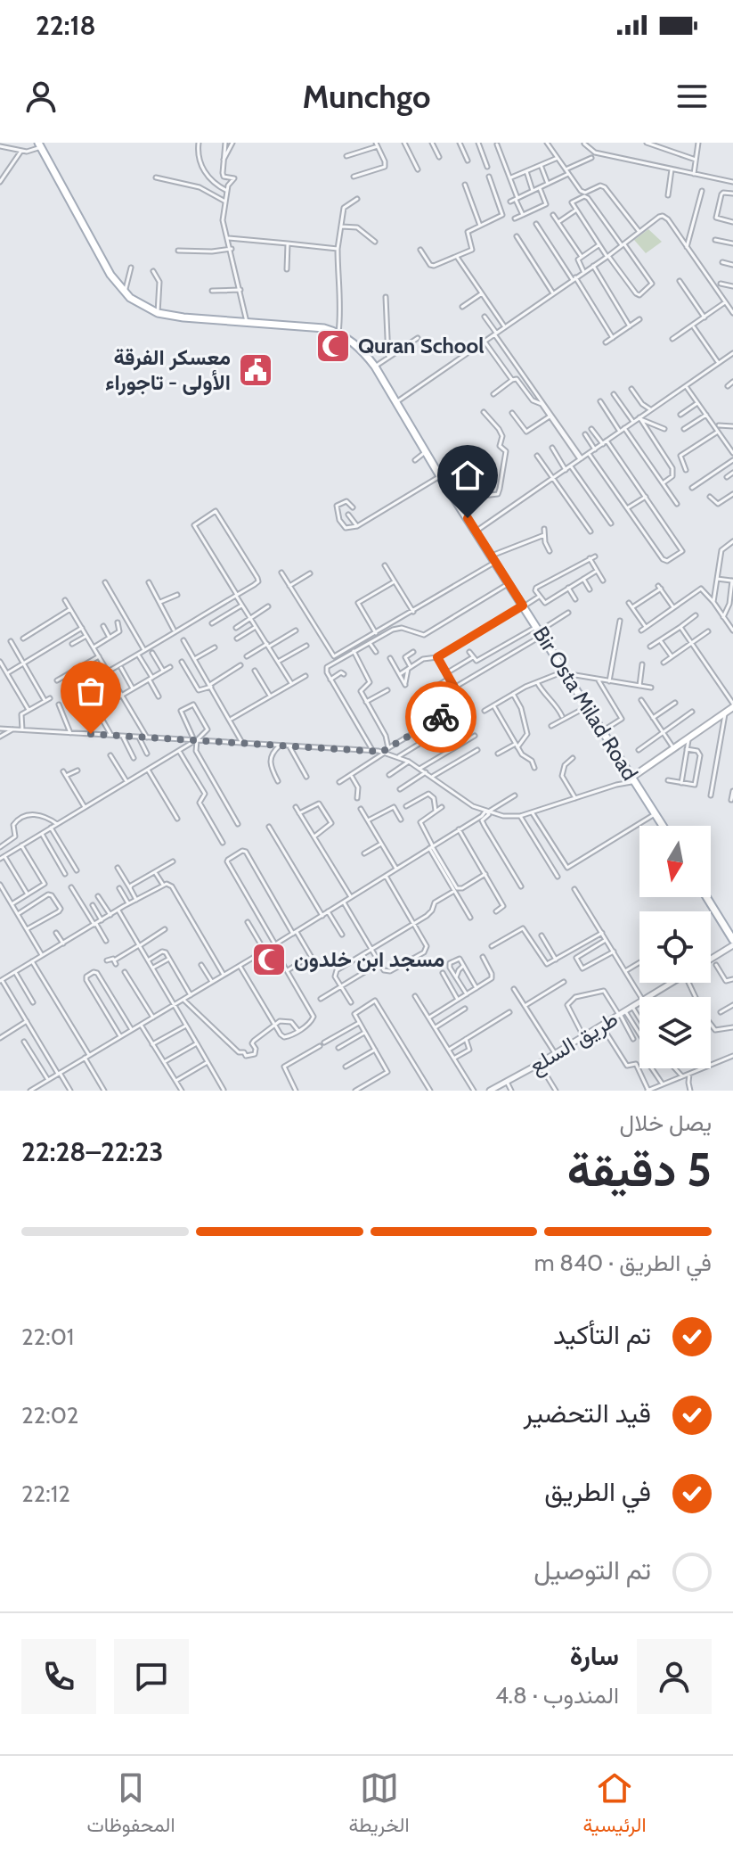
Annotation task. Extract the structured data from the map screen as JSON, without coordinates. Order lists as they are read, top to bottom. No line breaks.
{"streets":{"main road":["Bir Osta Milad Road"],"street":["طريق السلع"]},"places":{"mosque":["Quran School","مسجد ابن خلدون"],"public building":["معسكر الفرقة الأولى - تاجوراء"]},"north":"bottom","page":{"status":"22:18","header":"Munchgo","heading":["5 دقيقة","يصل خلال","22:23–22:28"],"panel":["سارة","المندوب · 4.8"],"bar":"في الطريق · 840 m","list":[["تم التأكيد","22:01"],["قيد التحضير","22:02"],["في الطريق","22:12"],"تم التوصيل"],"tabs":["الرئيسية","الخريطة","المحفوظات"]}}
